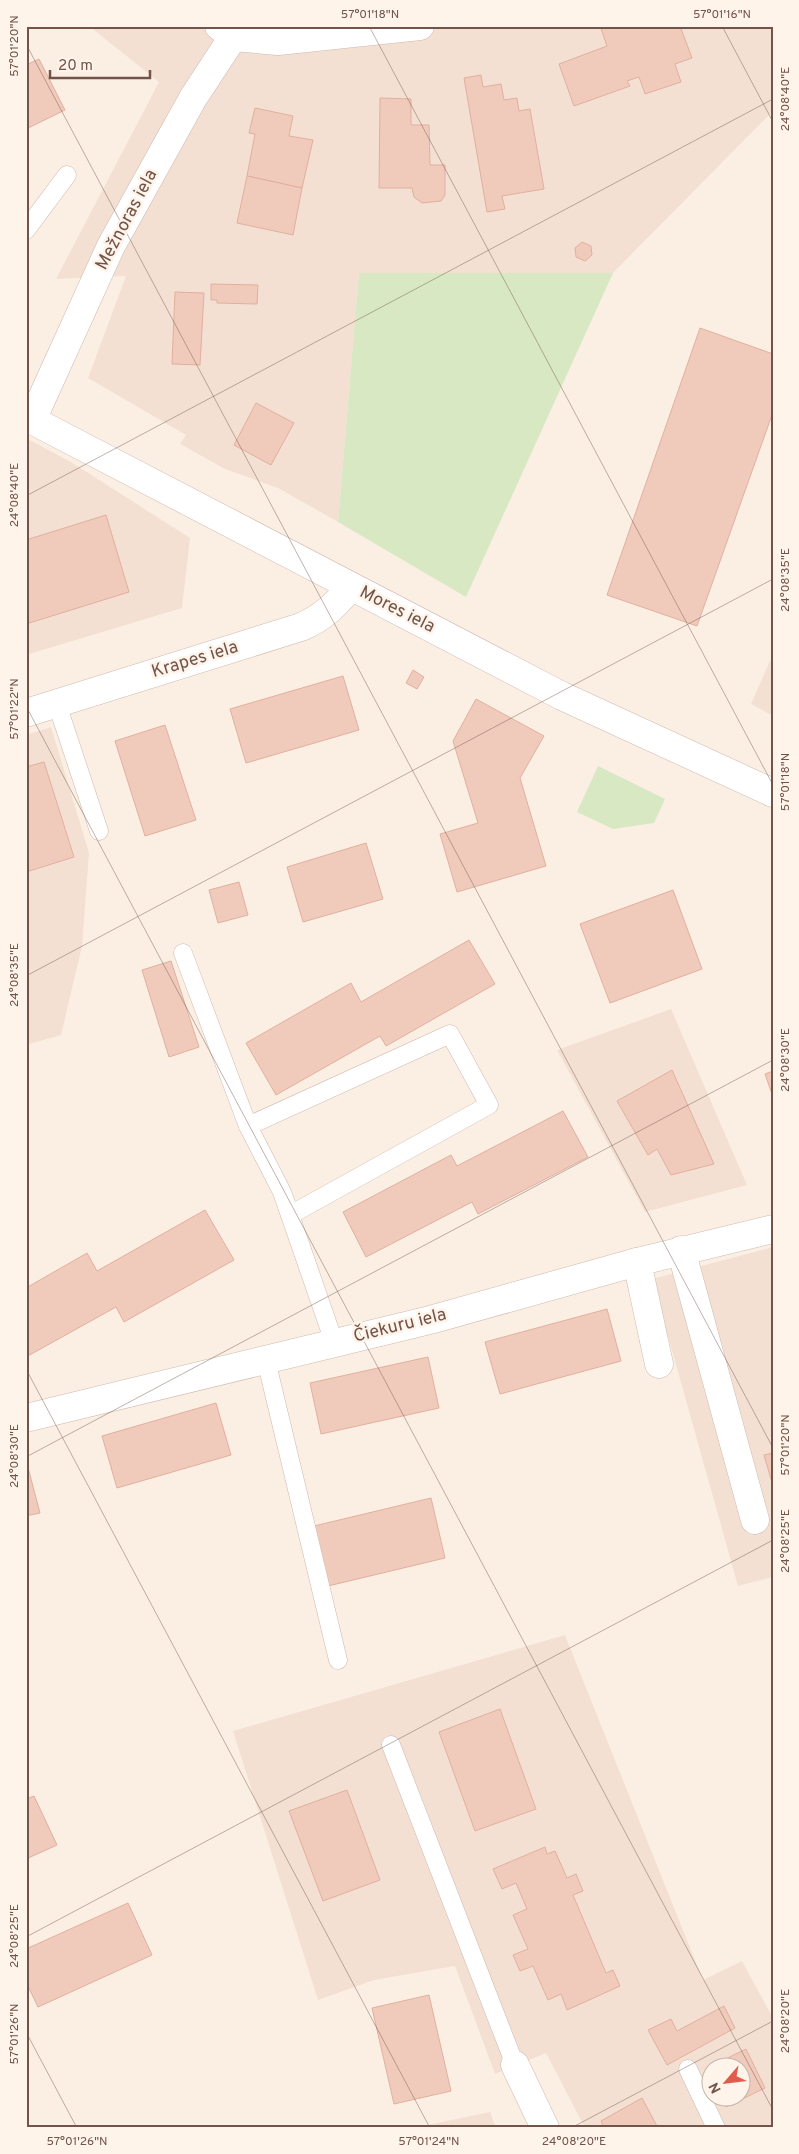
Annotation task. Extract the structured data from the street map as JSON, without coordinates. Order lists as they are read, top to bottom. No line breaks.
{"streets":{"street":["Mežnoras iela","Mores iela","Krapes iela","Čiekuru iela"]},"crossings":[["Mežnoras iela","Mores iela"],["Mores iela","Krapes iela"]],"scale_bar":"20 m","north":"bottom left","coordinates":["57°01'18\"N","57°01'16\"N","57°01'20\"N","24°08'40\"E","24°08'35\"E","57°01'22\"N","24°08'30\"E","24°08'25\"E","24°08'20\"E","57°01'26\"N","57°01'24\"N"]}
